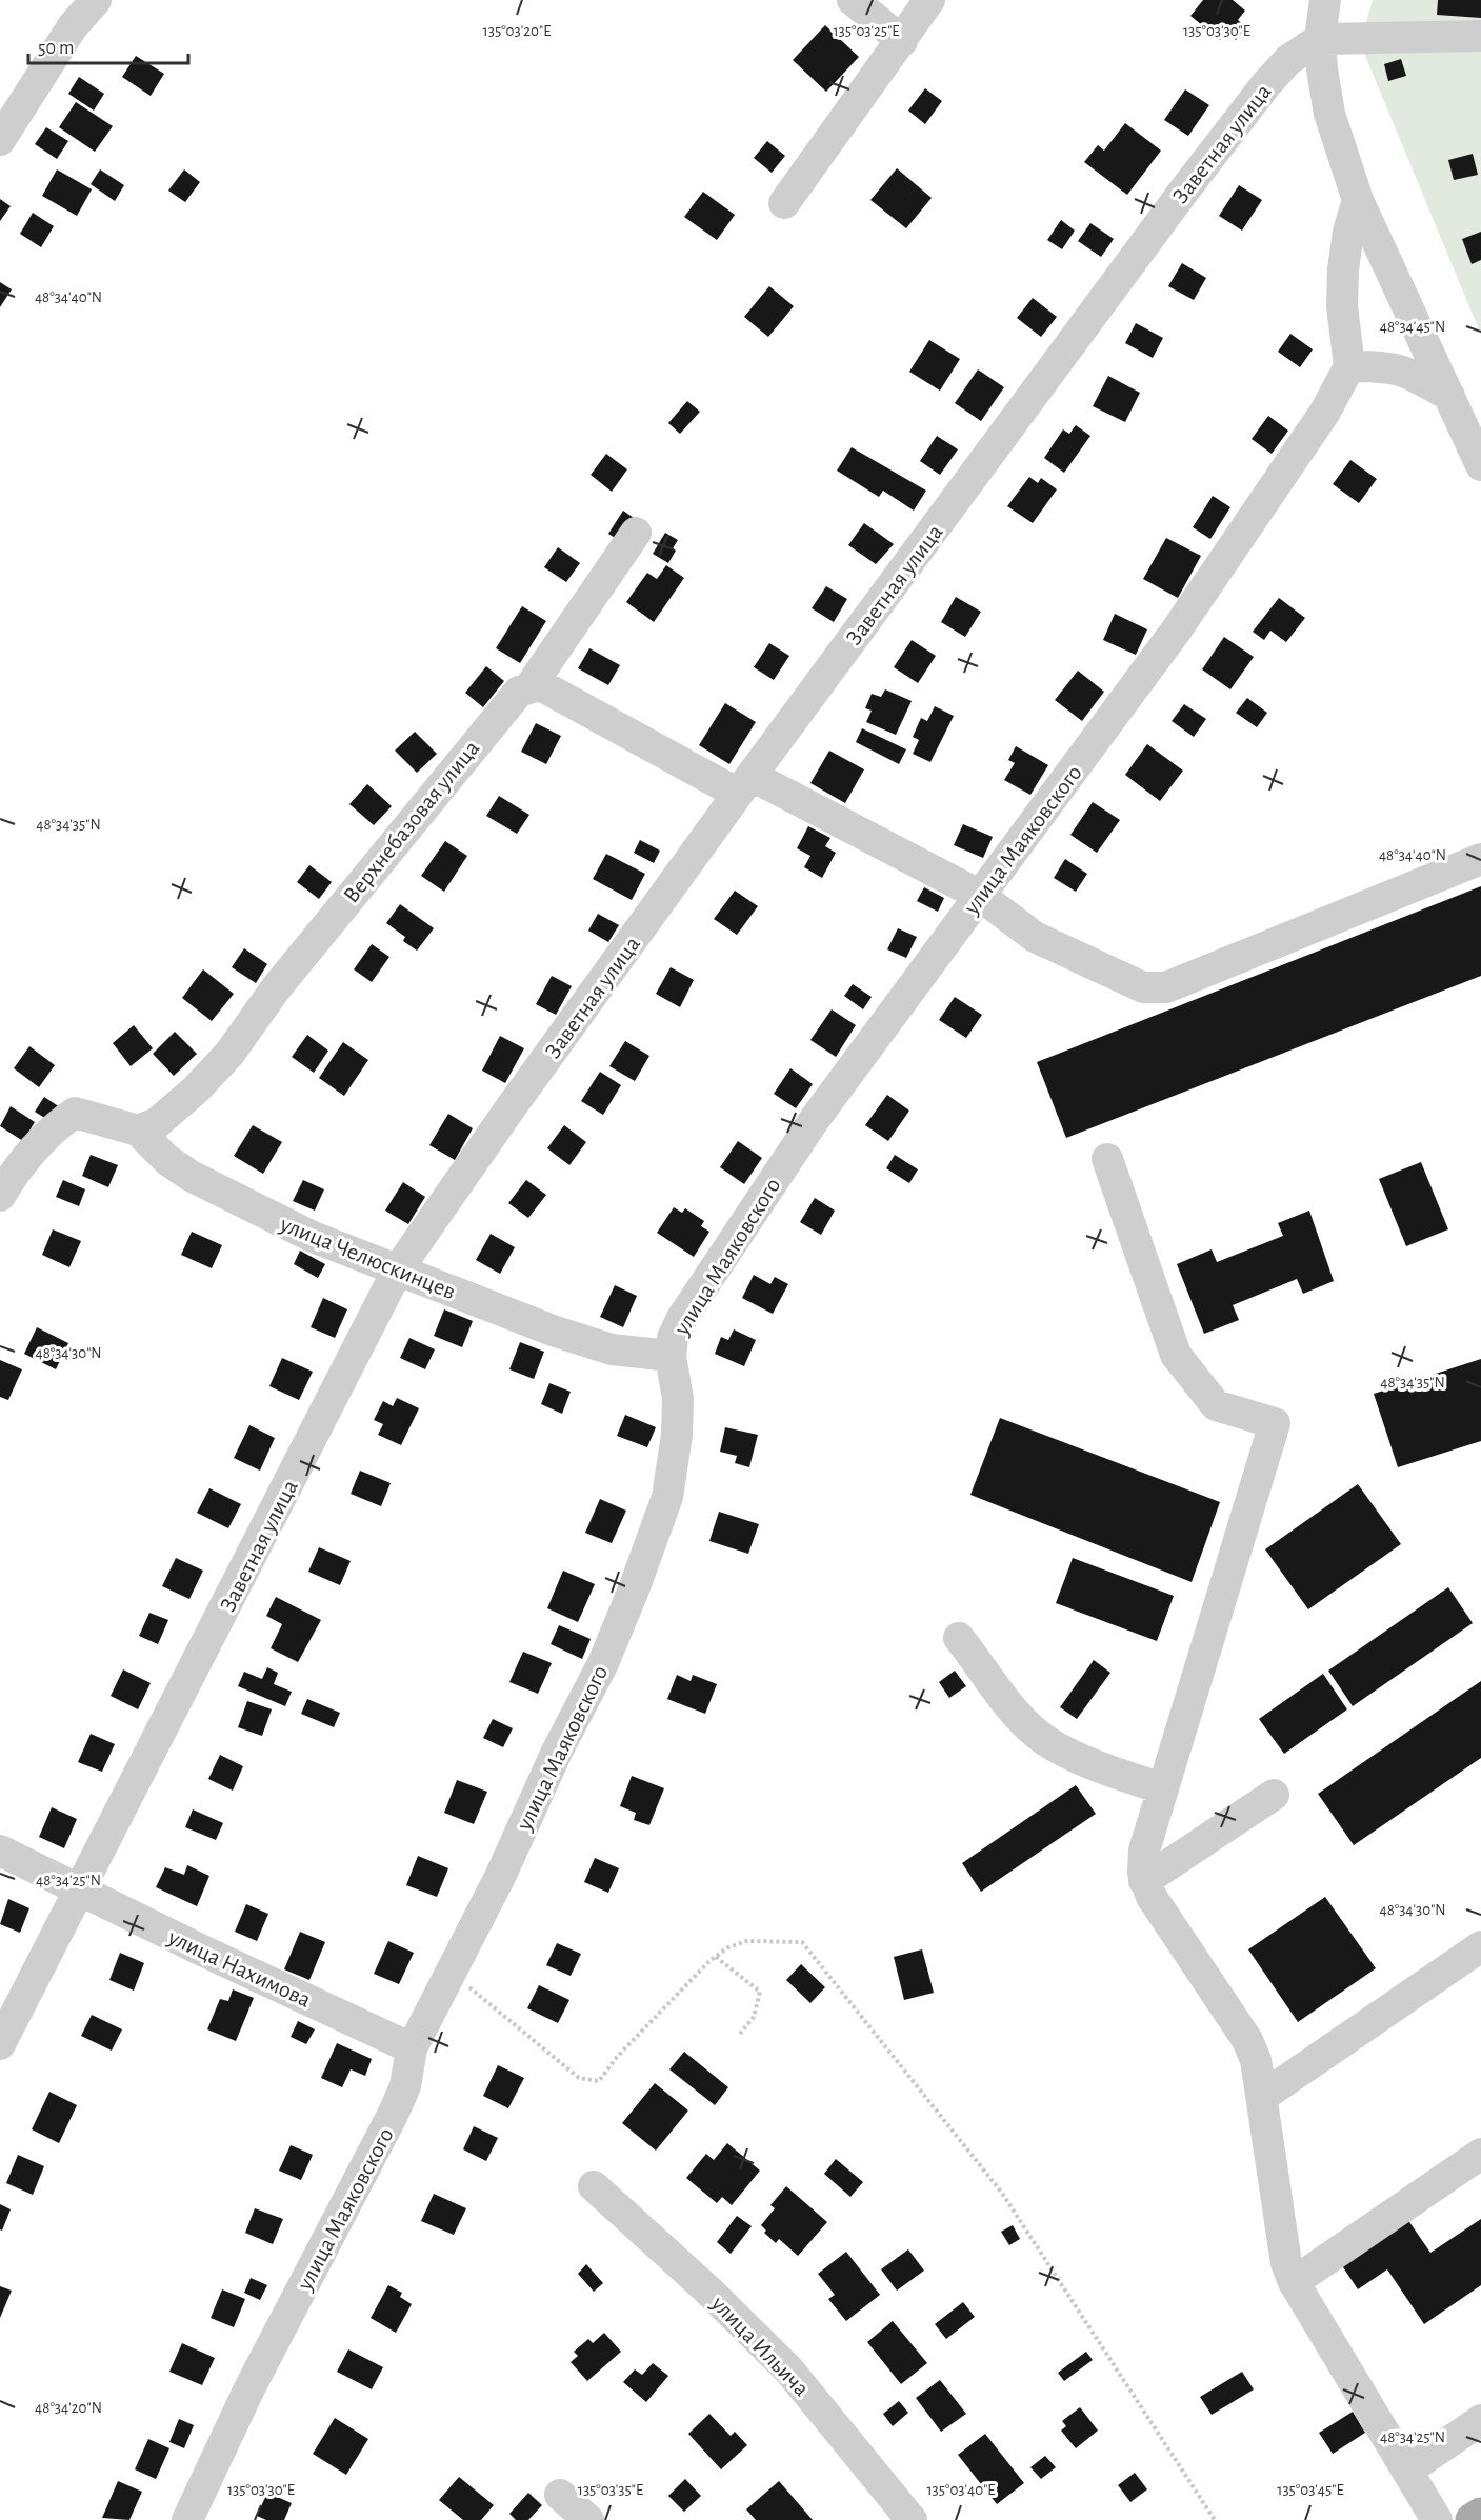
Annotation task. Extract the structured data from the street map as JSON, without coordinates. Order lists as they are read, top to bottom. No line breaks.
{"streets":{"street":["Заветная улица","Верхнебазовая улица","улица Маяковского","улица Челюскинцев","улица Нахимова","улица Ильича"]},"crossings":[["Заветная улица","улица Челюскинцев"],["Заветная улица","улица Нахимова"],["Верхнебазовая улица","улица Челюскинцев"],["улица Маяковского","улица Челюскинцев"],["улица Маяковского","улица Нахимова"]],"scale_bar":"50 m","coordinates":["135°03'20\"E","135°03'30\"E","135°03'25\"E","48°34'40\"N","48°34'45\"N","48°34'35\"N","48°34'30\"N","48°34'25\"N","48°34'20\"N","135°03'35\"E","135°03'40\"E","135°03'45\"E"]}
